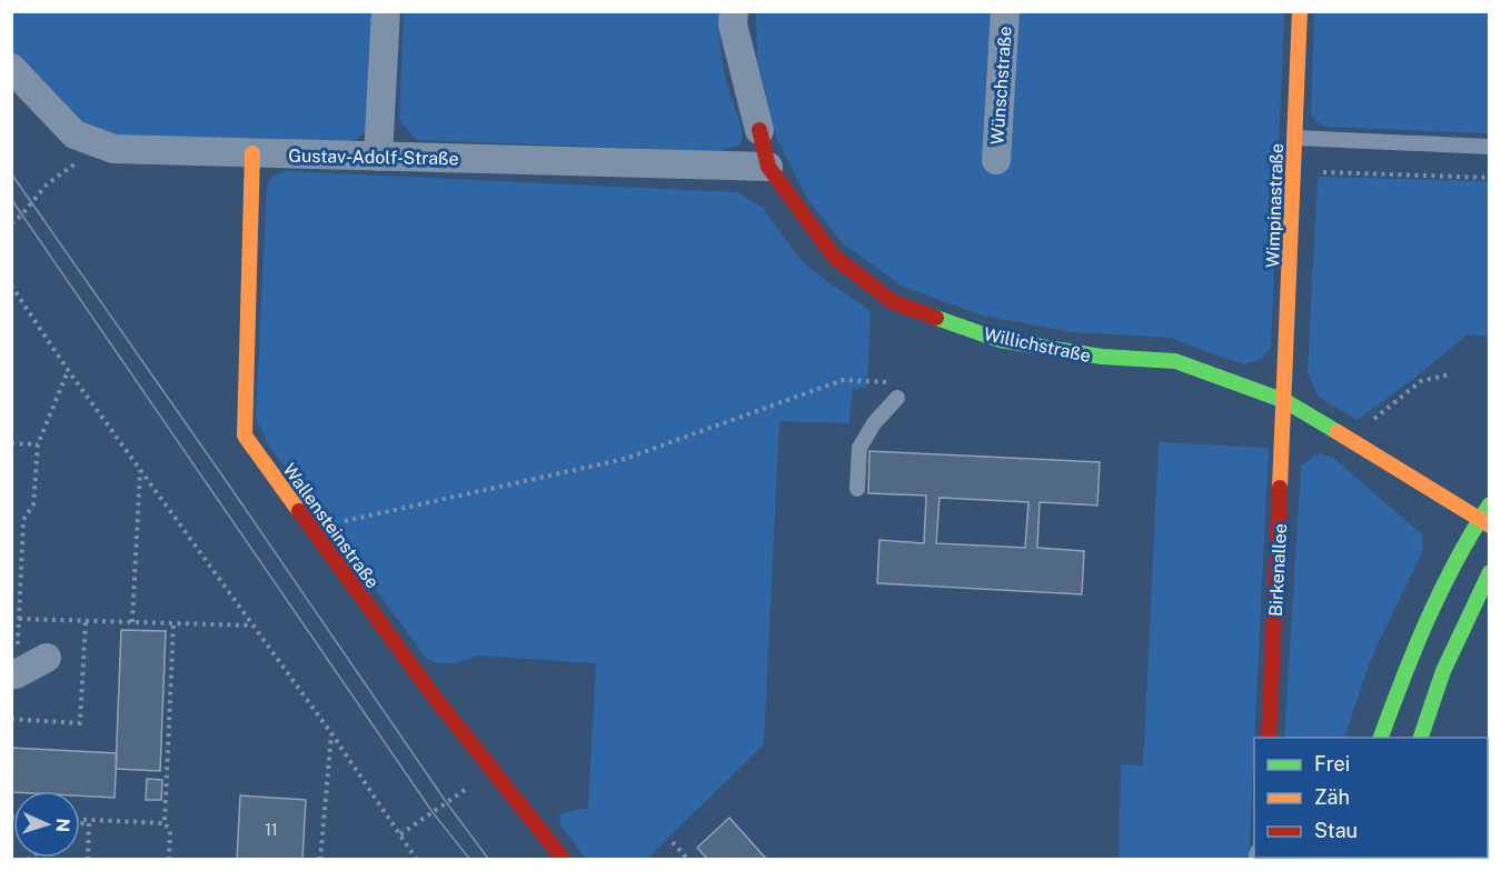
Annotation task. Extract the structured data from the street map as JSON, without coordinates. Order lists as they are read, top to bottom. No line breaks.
{"streets":{"street":["Wünschstraße","Gustav-Adolf-Straße","Wimpinastraße","Willichstraße","Wallensteinstraße","Birkenallee"]},"crossings":[["Gustav-Adolf-Straße","Willichstraße"],["Gustav-Adolf-Straße","Wallensteinstraße"],["Wimpinastraße","Willichstraße"],["Wimpinastraße","Birkenallee"],["Willichstraße","Birkenallee"]],"house_numbers":["11"],"legend":["Frei","Zäh","Stau"],"north":"right"}
